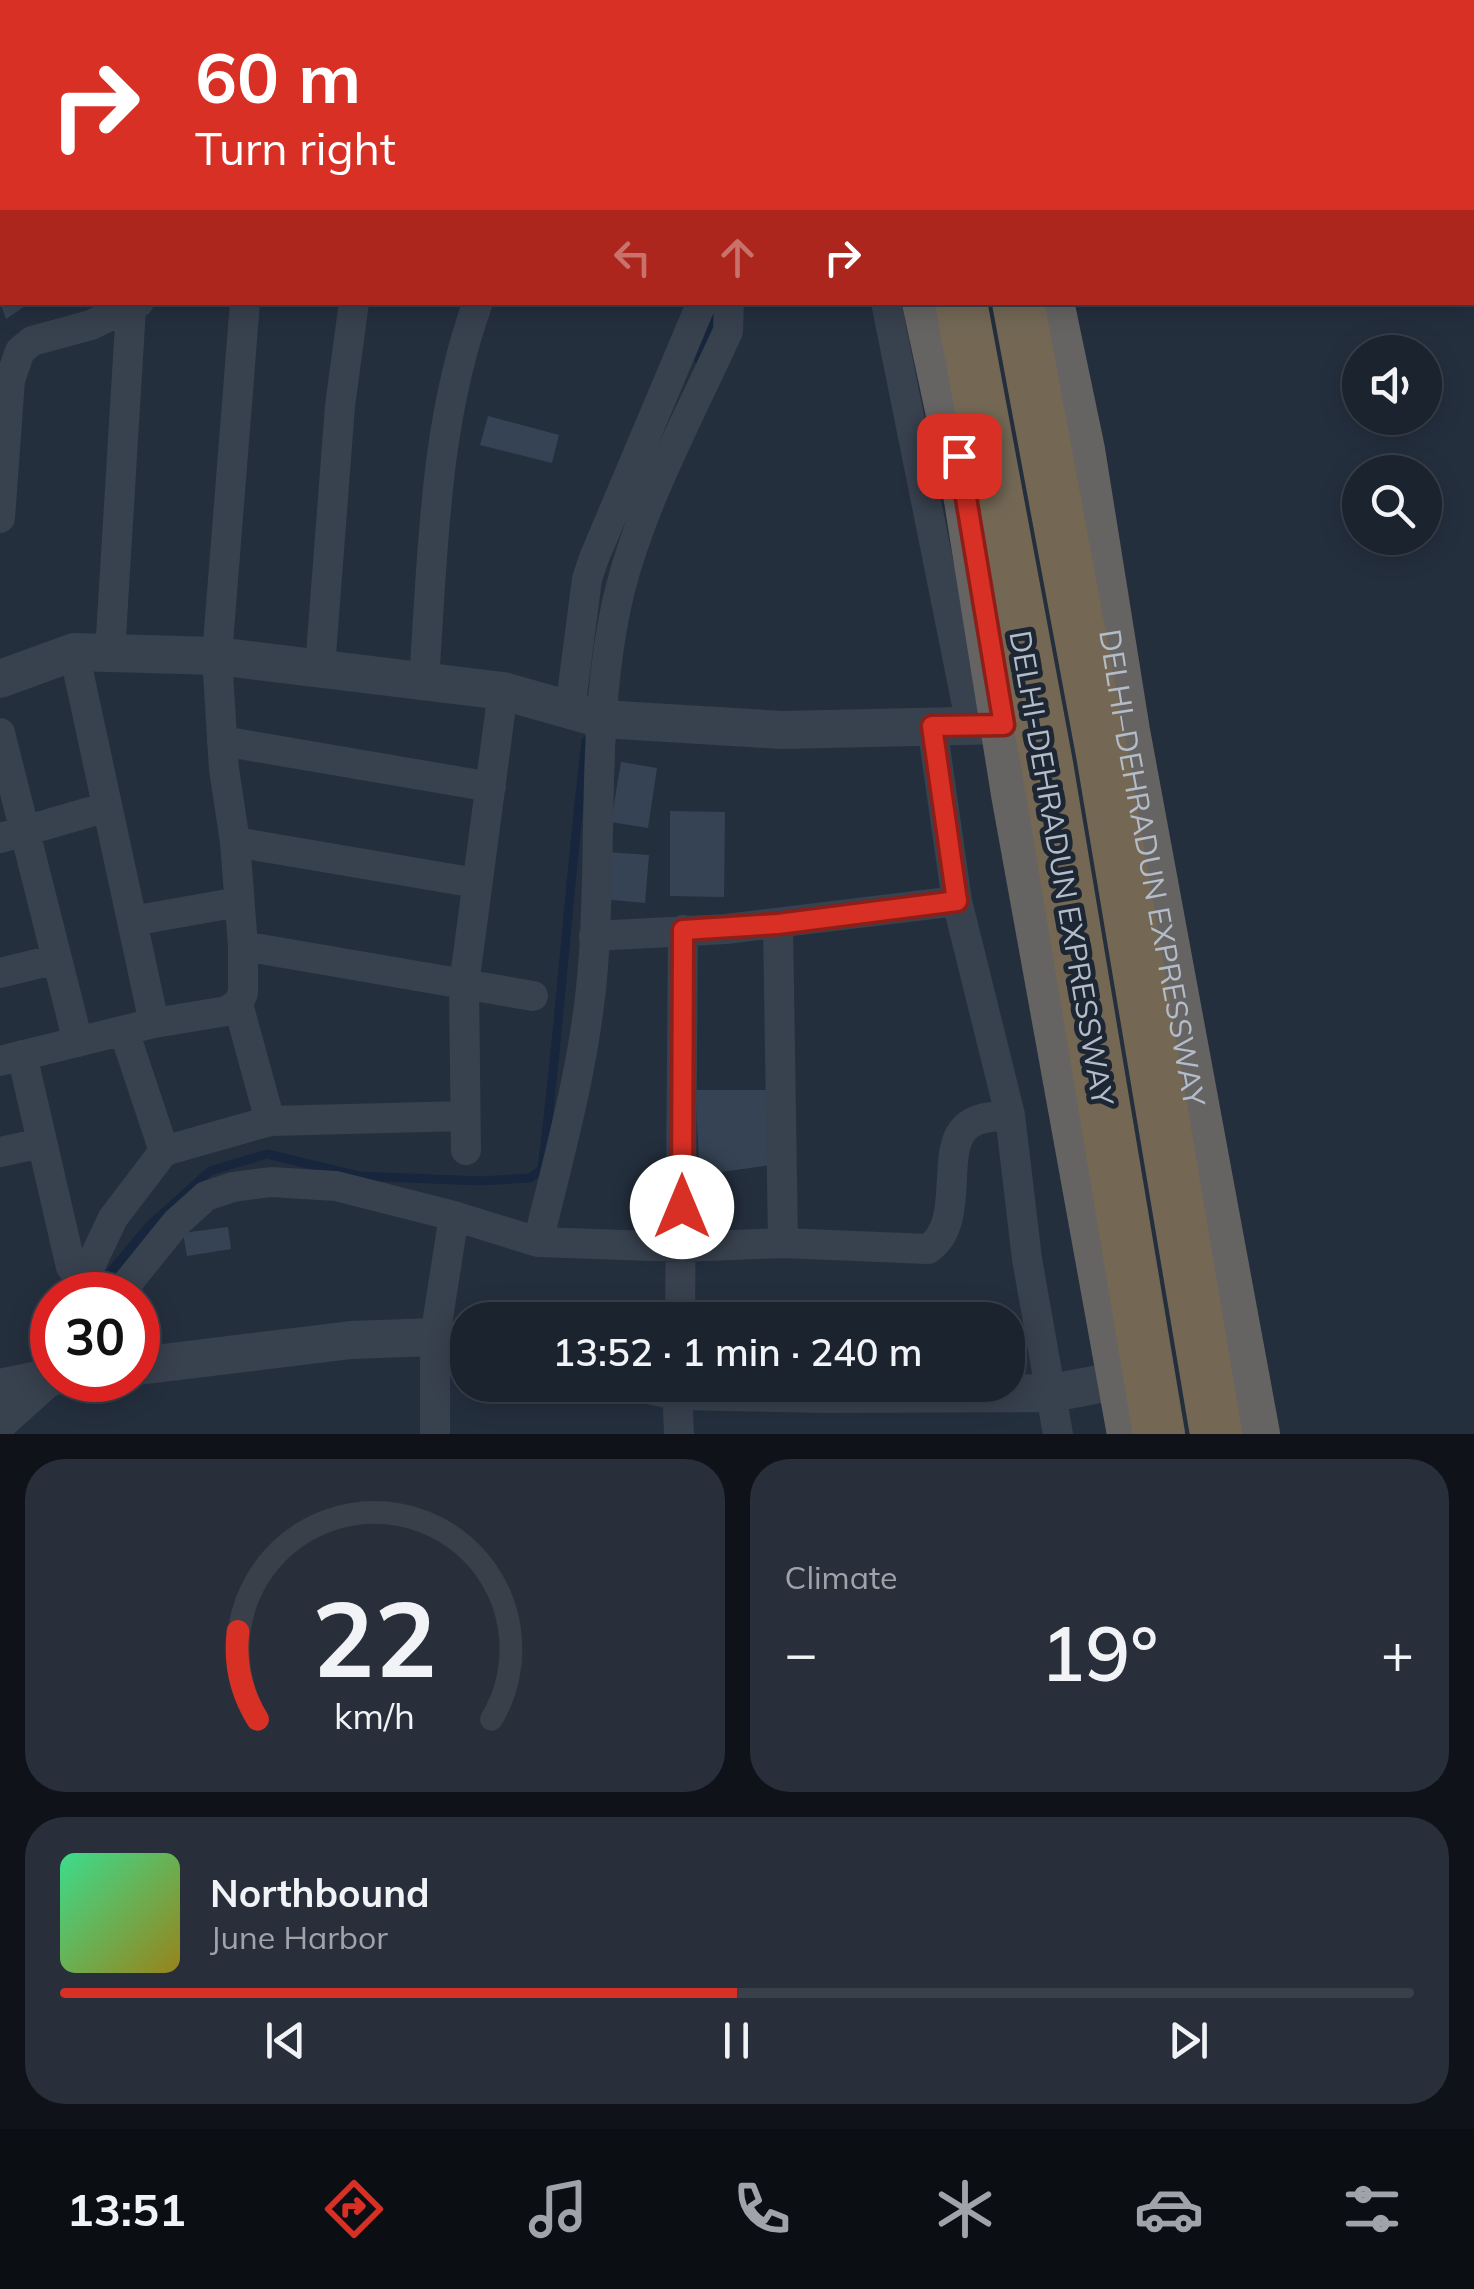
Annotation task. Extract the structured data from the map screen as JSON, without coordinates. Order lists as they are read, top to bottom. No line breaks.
{"streets":{"highway":["DELHI-DEHRADUN EXPRESSWAY","DELHI–DEHRADUN EXPRESSWAY"]},"page":{"turn":["60 m","Turn right"],"limit":"30","trip":"13:52 · 1 min · 240 m","tile":"Climate","heat":["−","19°","+"],"song":["Northbound","June Harbor"],"tabs":"13:51","gauge":["22","km/h"]}}
